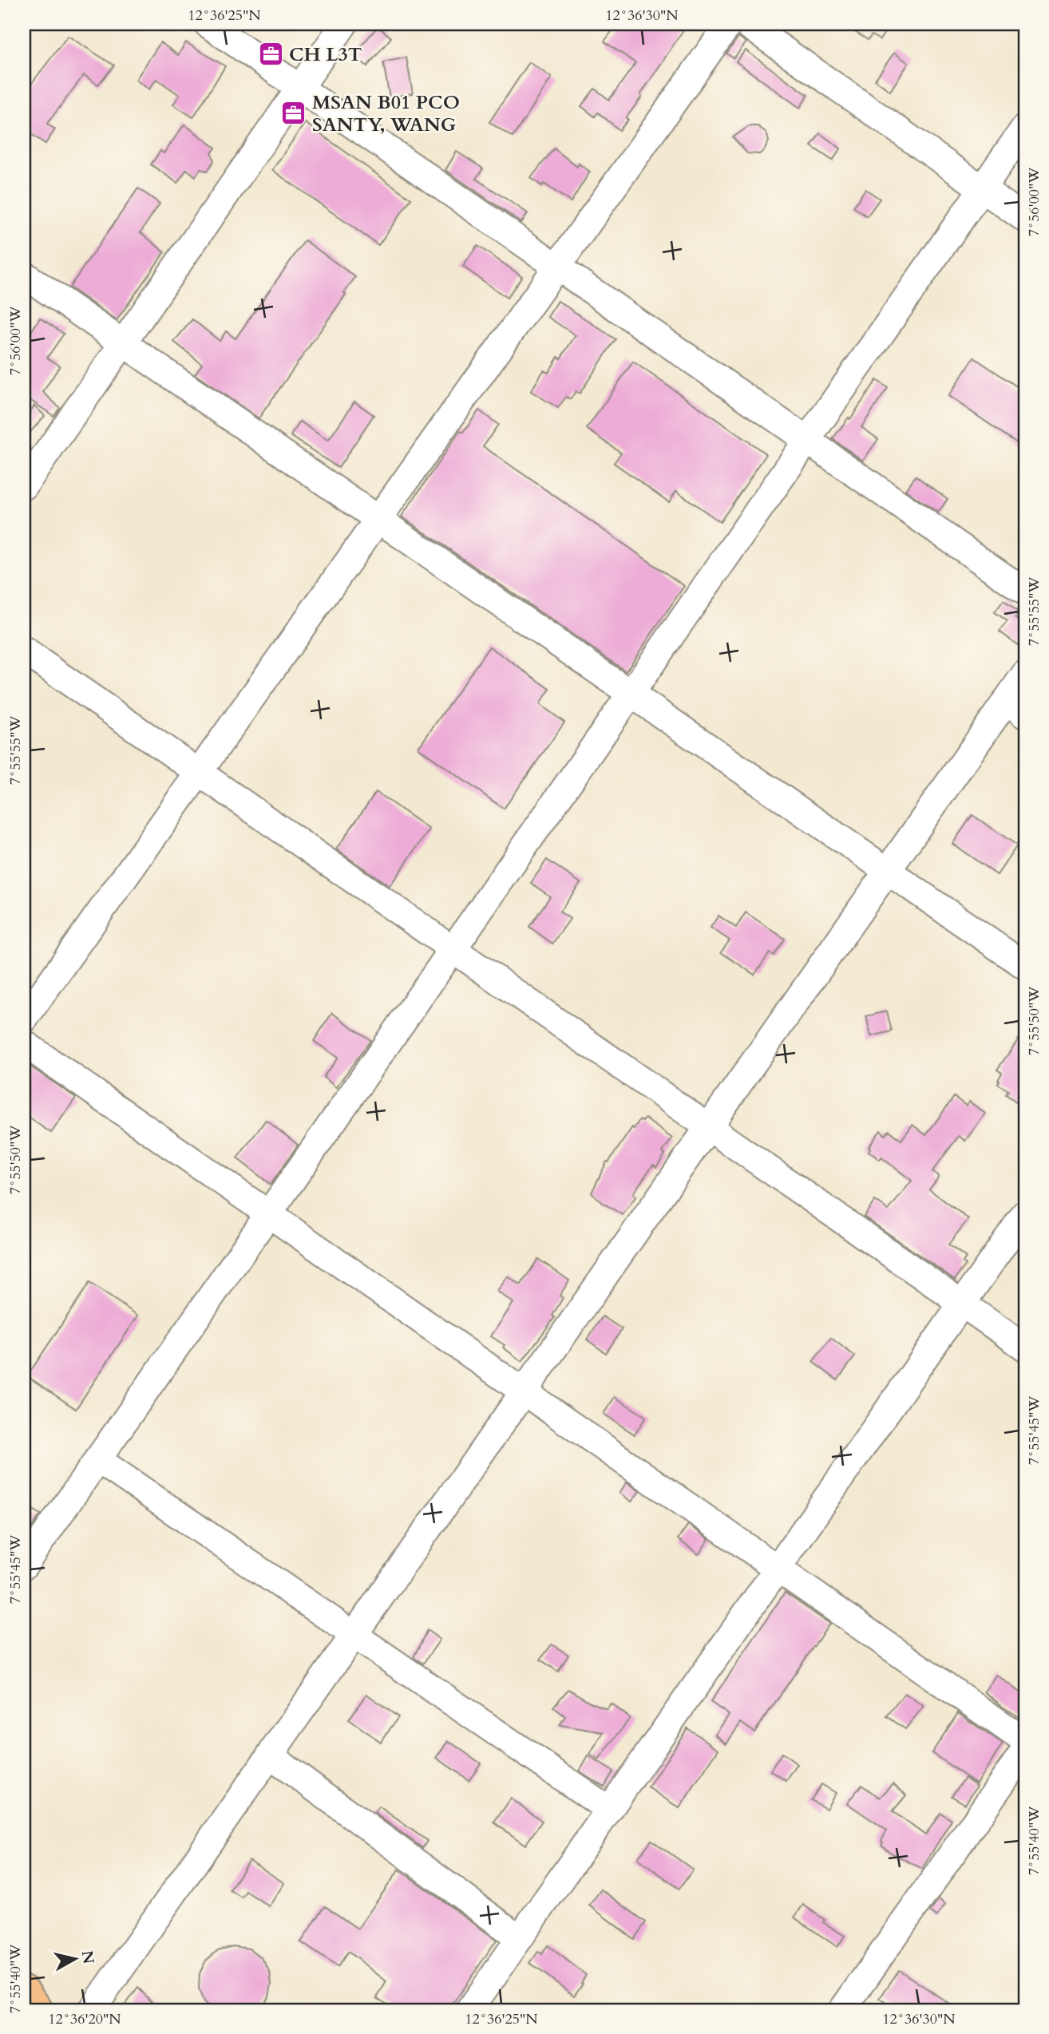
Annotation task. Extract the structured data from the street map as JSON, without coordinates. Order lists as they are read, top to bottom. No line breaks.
{"places":{"office":["CH L3T","MSAN B01 PCO SANTY, WANG"]},"north":"right","coordinates":["12°36'25\"N","12°36'30\"N","7°56'00\"W","7°55'55\"W","7°55'50\"W","7°55'45\"W","7°55'40\"W","12°36'20\"N"]}
